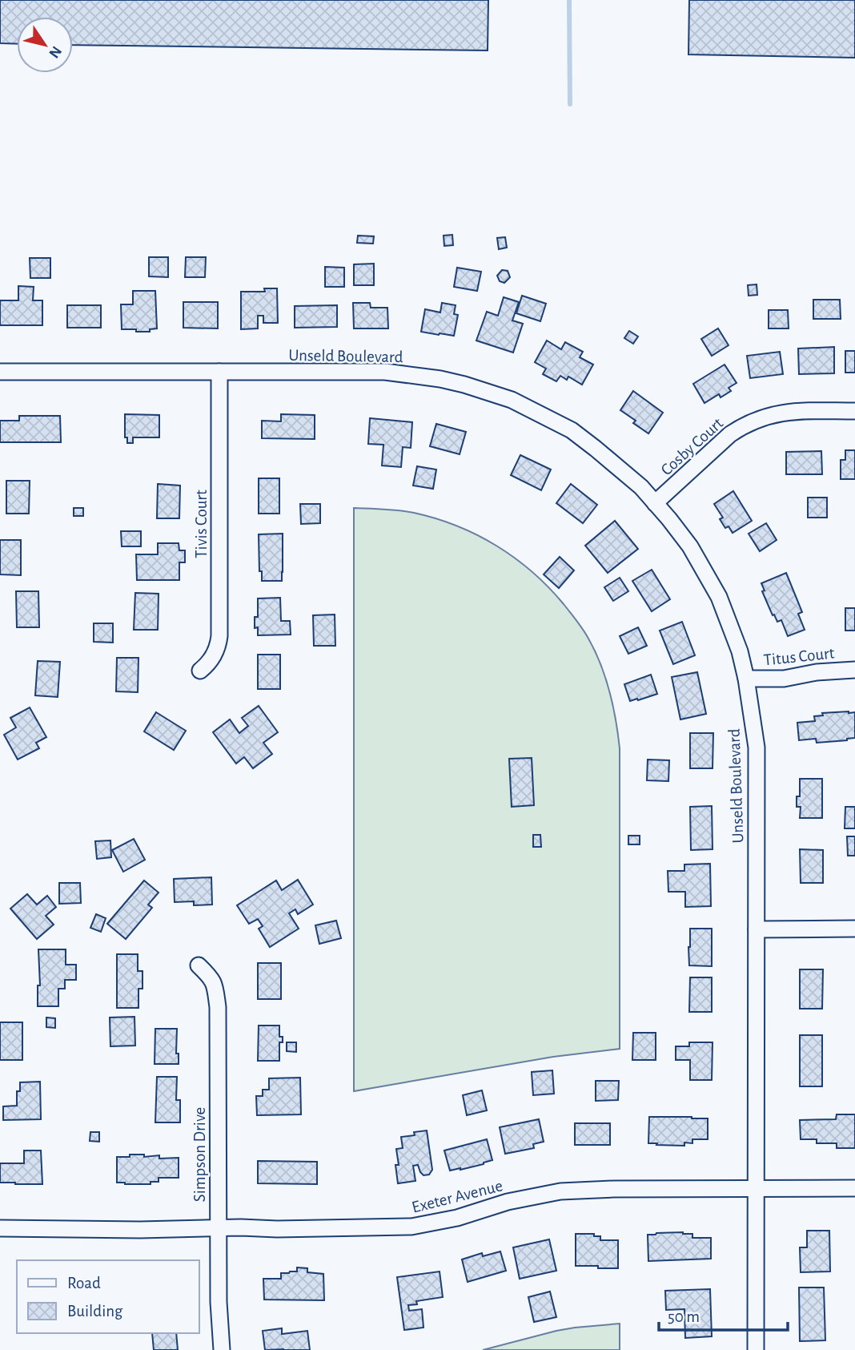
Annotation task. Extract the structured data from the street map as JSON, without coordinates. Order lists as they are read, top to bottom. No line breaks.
{"streets":{"street":["Unseld Boulevard","Cosby Court","Tivis Court","Titus Court","Simpson Drive","Exeter Avenue"]},"crossings":[["Unseld Boulevard","Cosby Court"],["Unseld Boulevard","Tivis Court"],["Unseld Boulevard","Titus Court"],["Unseld Boulevard","Exeter Avenue"],["Simpson Drive","Exeter Avenue"]],"legend":["Road","Building"],"scale_bar":"50 m","north":"bottom right"}
